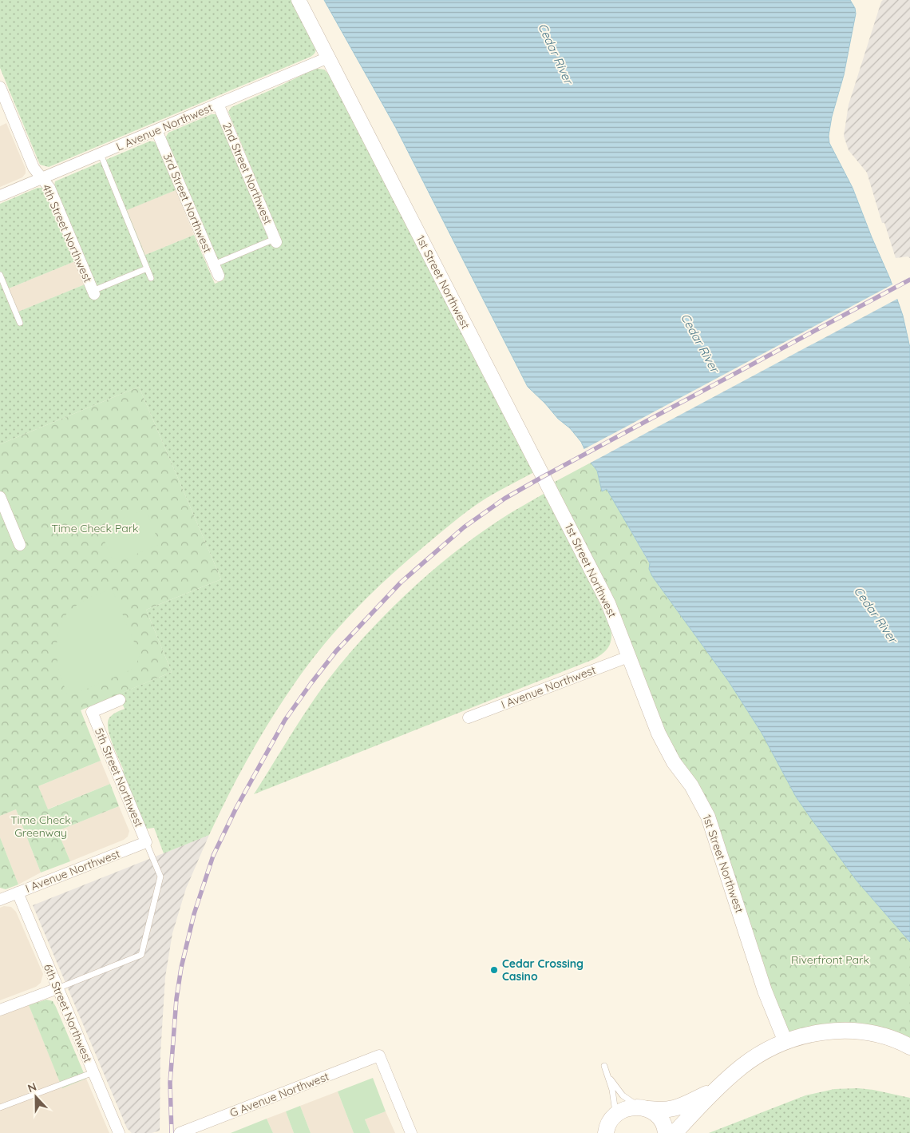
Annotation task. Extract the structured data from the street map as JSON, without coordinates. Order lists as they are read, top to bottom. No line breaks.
{"streets":{"street":["L Avenue Northwest","2nd Street Northwest","3rd Street Northwest","4th Street Northwest","1st Street Northwest","I Avenue Northwest","5th Street Northwest","6th Street Northwest","G Avenue Northwest"]},"crossings":[["L Avenue Northwest","2nd Street Northwest"],["L Avenue Northwest","3rd Street Northwest"],["L Avenue Northwest","4th Street Northwest"],["L Avenue Northwest","1st Street Northwest"],["1st Street Northwest","I Avenue Northwest"],["I Avenue Northwest","5th Street Northwest"],["I Avenue Northwest","6th Street Northwest"]],"water":["Cedar River"],"parks":["Time Check Park","Time Check Greenway","Riverfront Park"],"places":["Cedar Crossing Casino"],"north":"top"}
